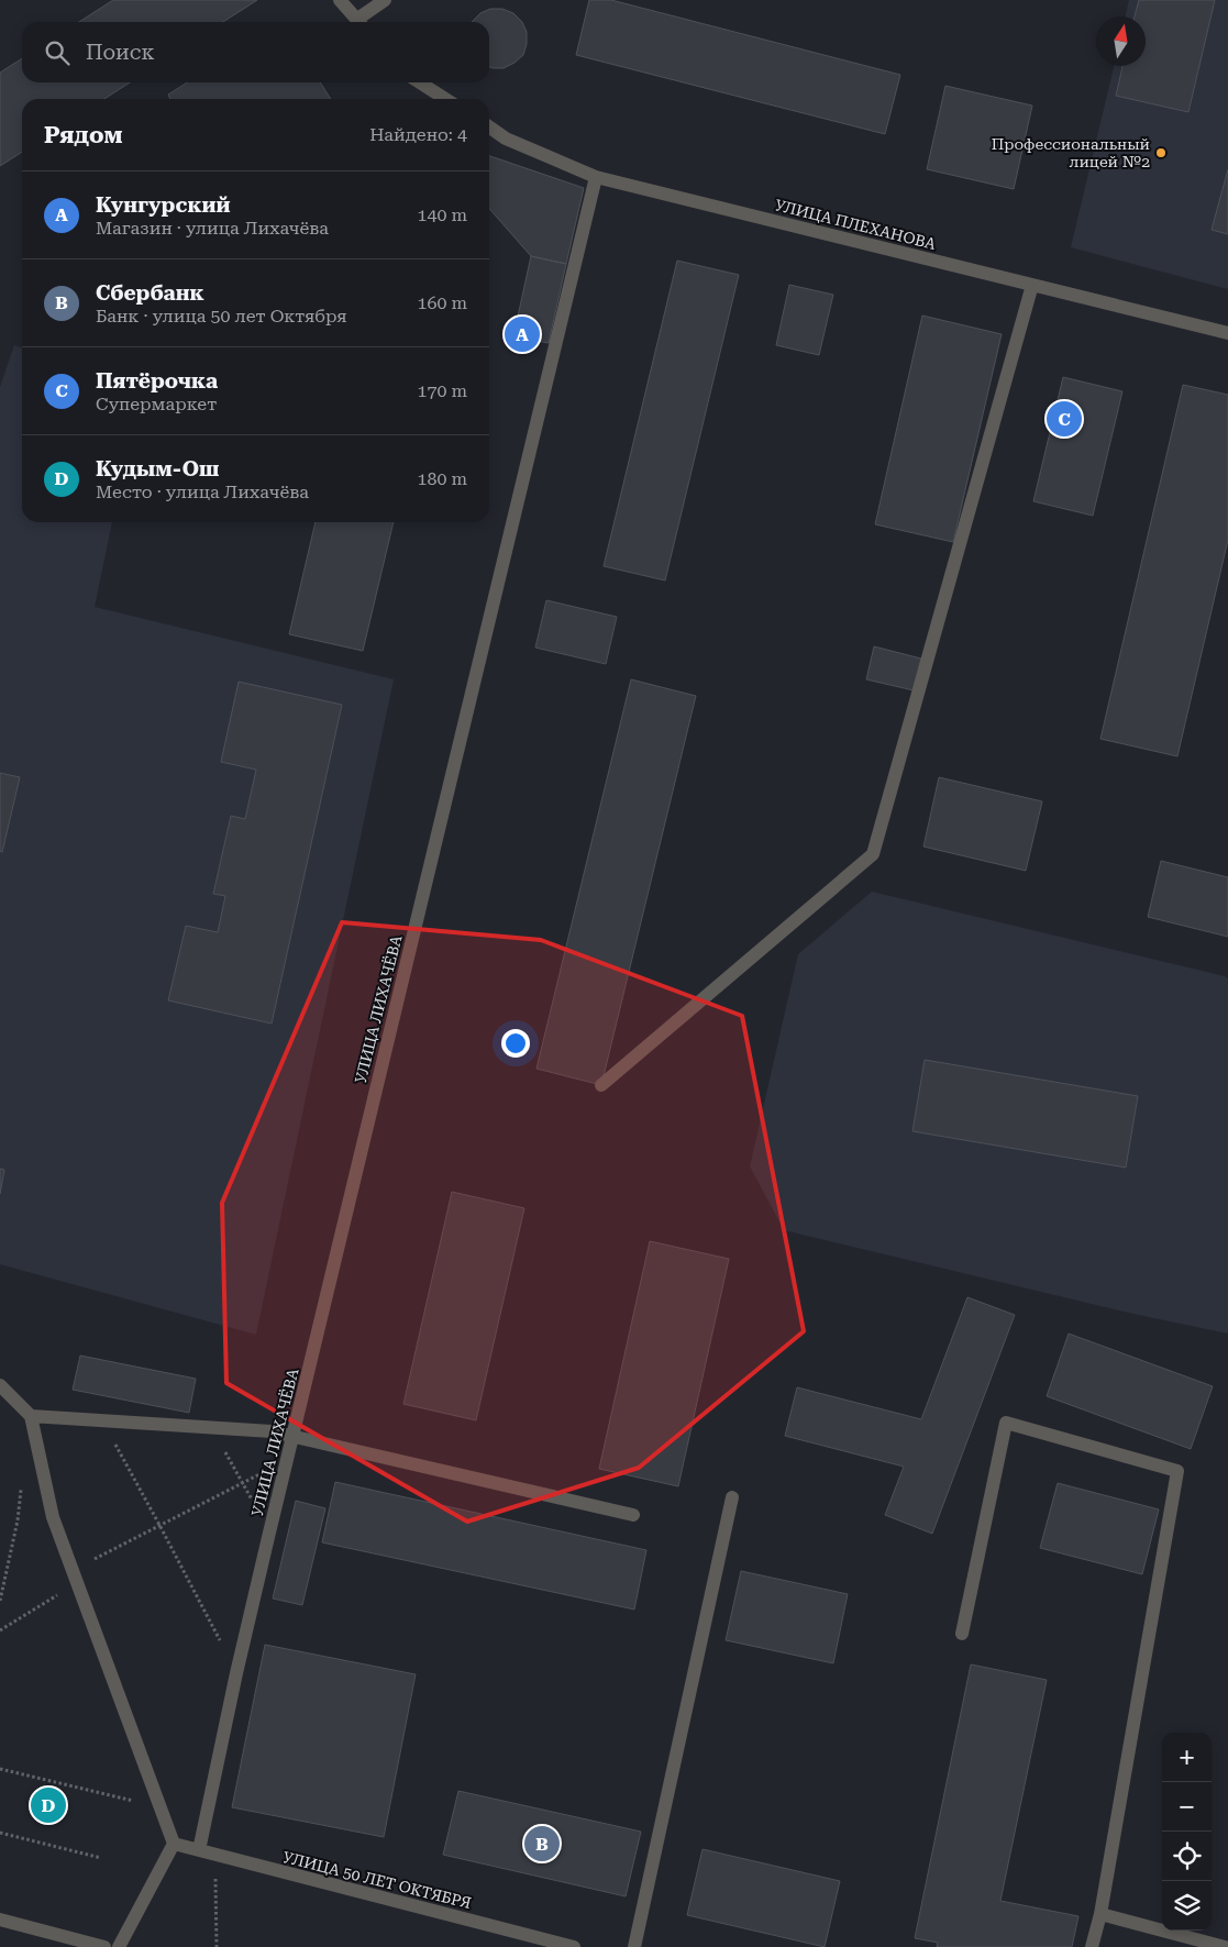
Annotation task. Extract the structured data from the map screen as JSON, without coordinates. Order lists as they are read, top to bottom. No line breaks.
{"streets":{"street":["УЛИЦА ПЛЕХАНОВА","УЛИЦА ЛИХАЧЁВА","УЛИЦА 50 ЛЕТ ОКТЯБРЯ"]},"crossings":[["УЛИЦА ПЛЕХАНОВА","УЛИЦА ЛИХАЧЁВА"],["УЛИЦА ЛИХАЧЁВА","УЛИЦА 50 ЛЕТ ОКТЯБРЯ"]],"places":["Профессиональный лицей №2"],"north":"top","page":{"search":"Поиск","heading":["Рядом","Найдено: 4"],"list":[{"mark":"A","name":"Кунгурский","note":"Магазин · улица Лихачёва","value":"140 m"},{"mark":"B","name":"Сбербанк","note":"Банк · улица 50 лет Октября","value":"160 m"},{"mark":"C","name":"Пятёрочка","note":"Супермаркет","value":"170 m"},{"mark":"D","name":"Кудым-Ош","note":"Место · улица Лихачёва","value":"180 m"}],"pins":["A","C","D","B"],"map_buttons":["+","−"]}}
